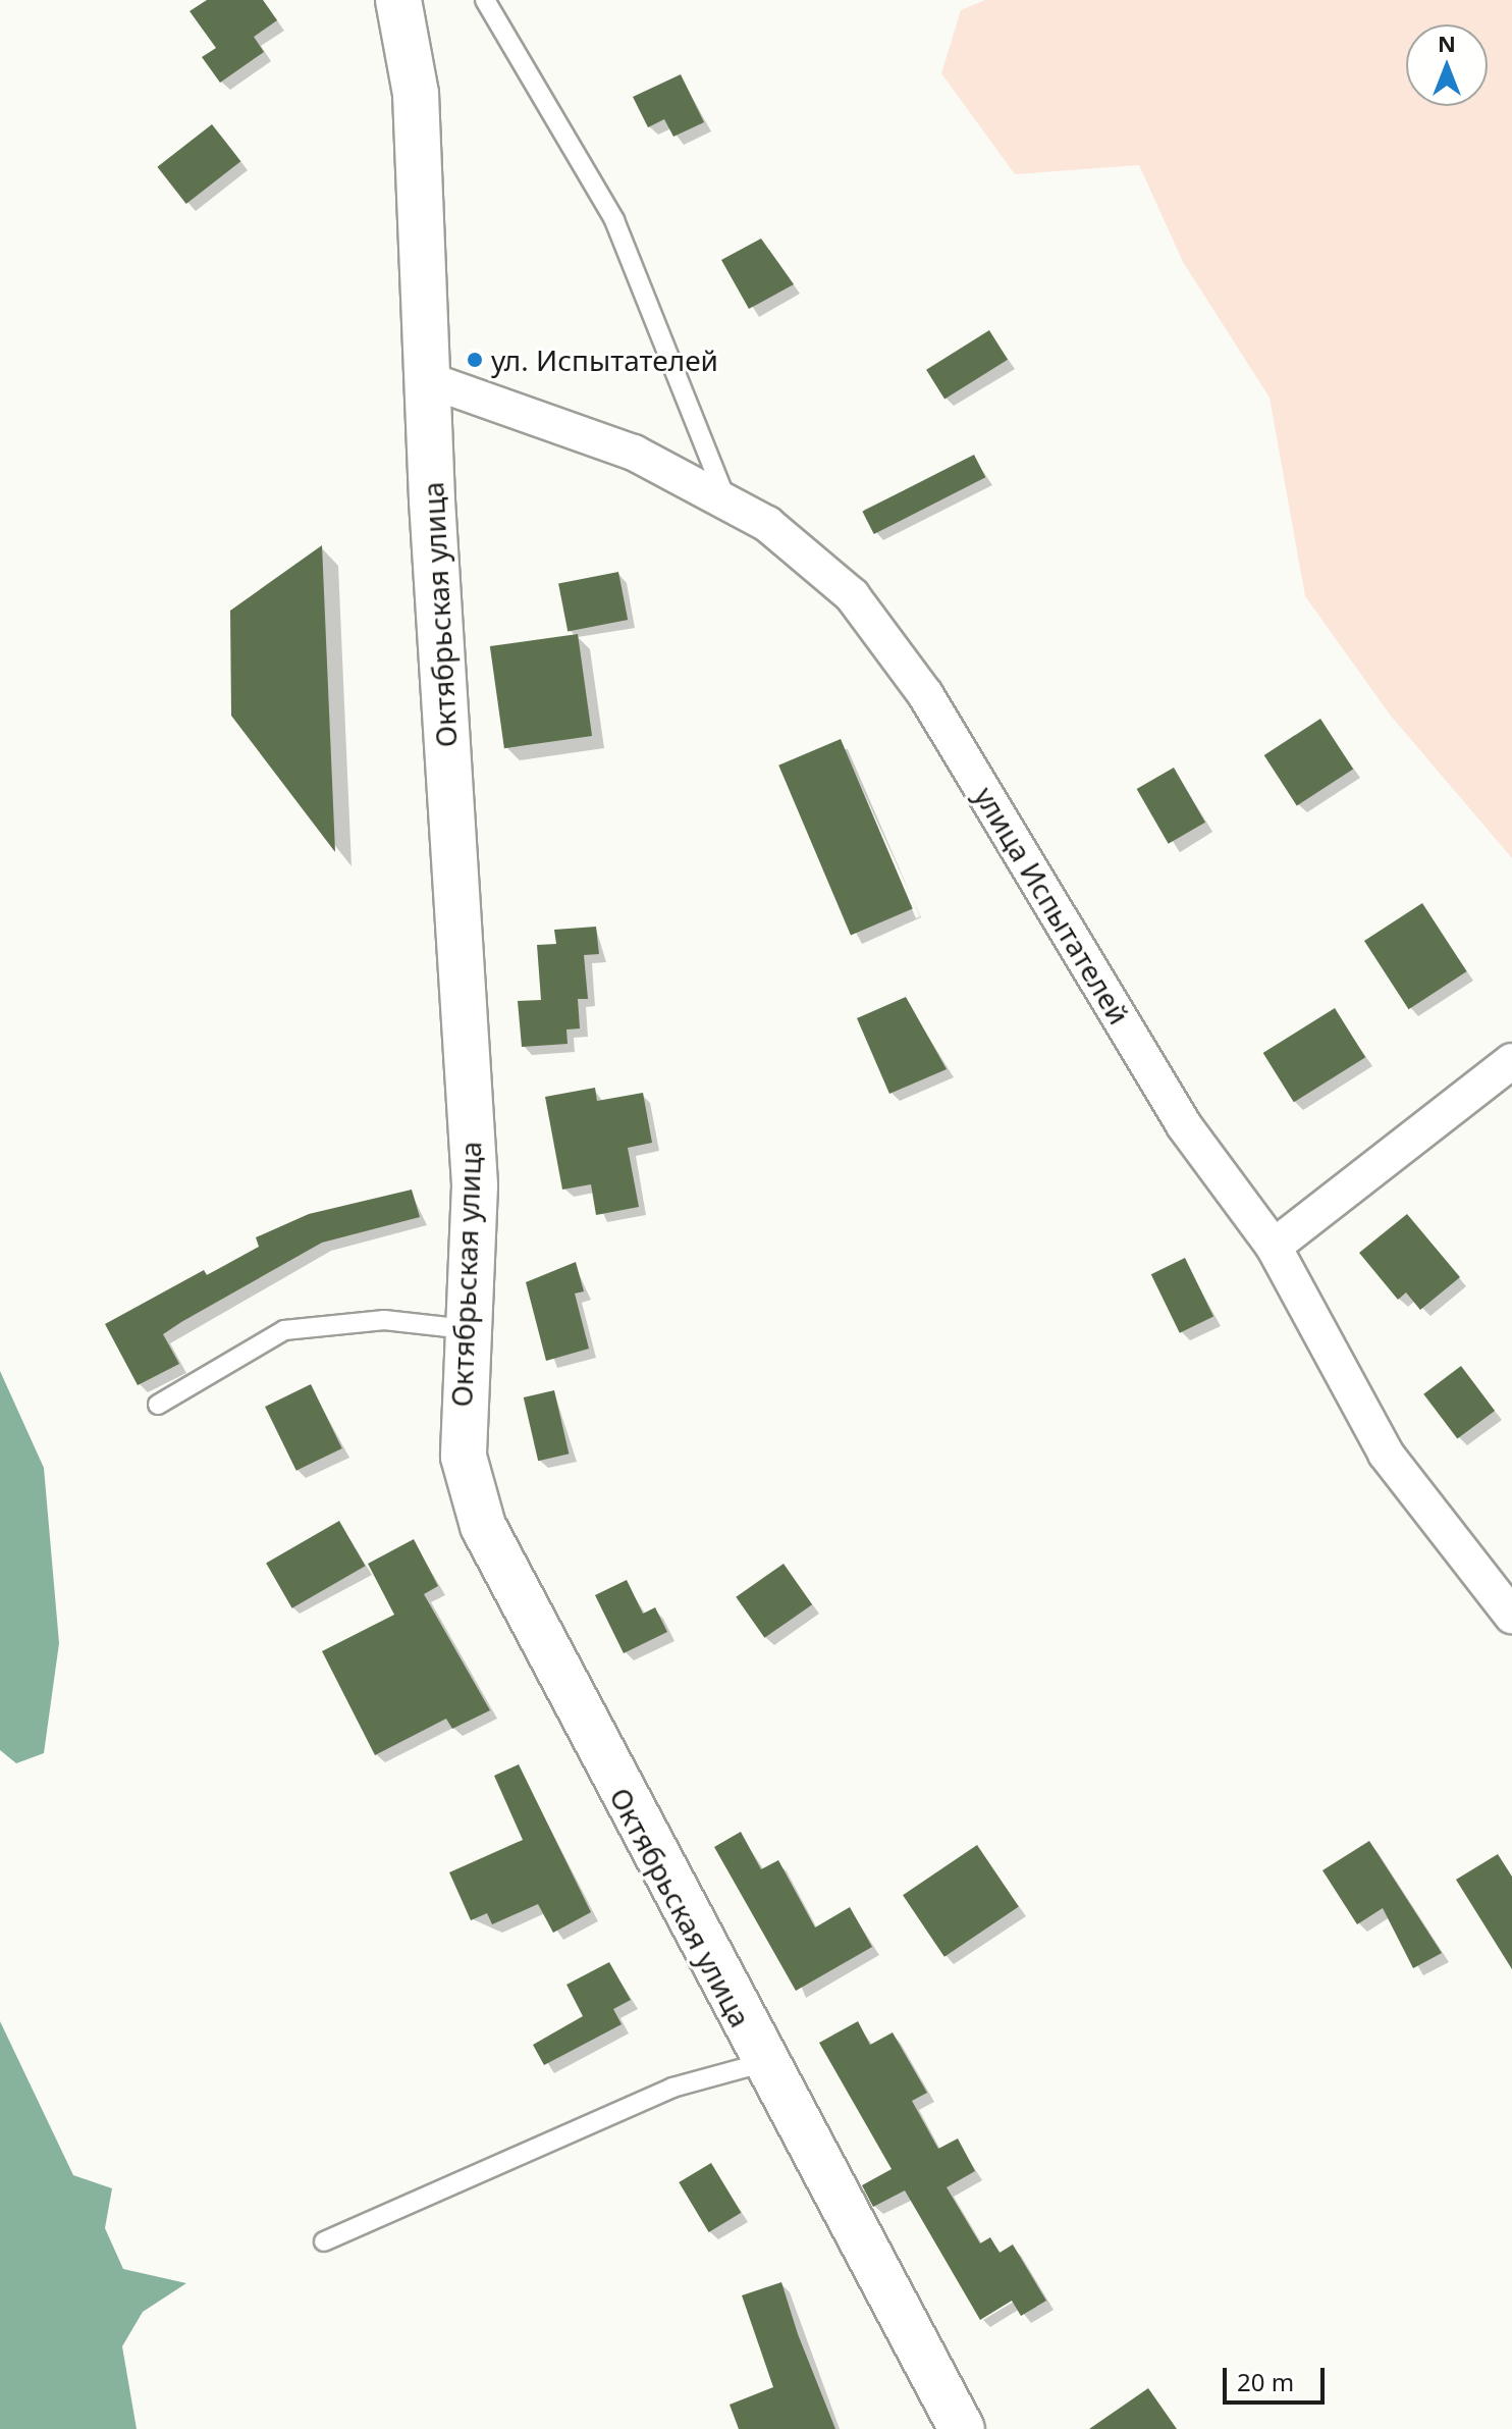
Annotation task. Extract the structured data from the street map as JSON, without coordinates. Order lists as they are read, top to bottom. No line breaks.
{"streets":{"street":["Октябрьская улица","улица Испытателей"]},"crossings":[["Октябрьская улица","улица Испытателей"]],"places":["ул. Испытателей"],"scale_bar":"20 m","north":"top"}
